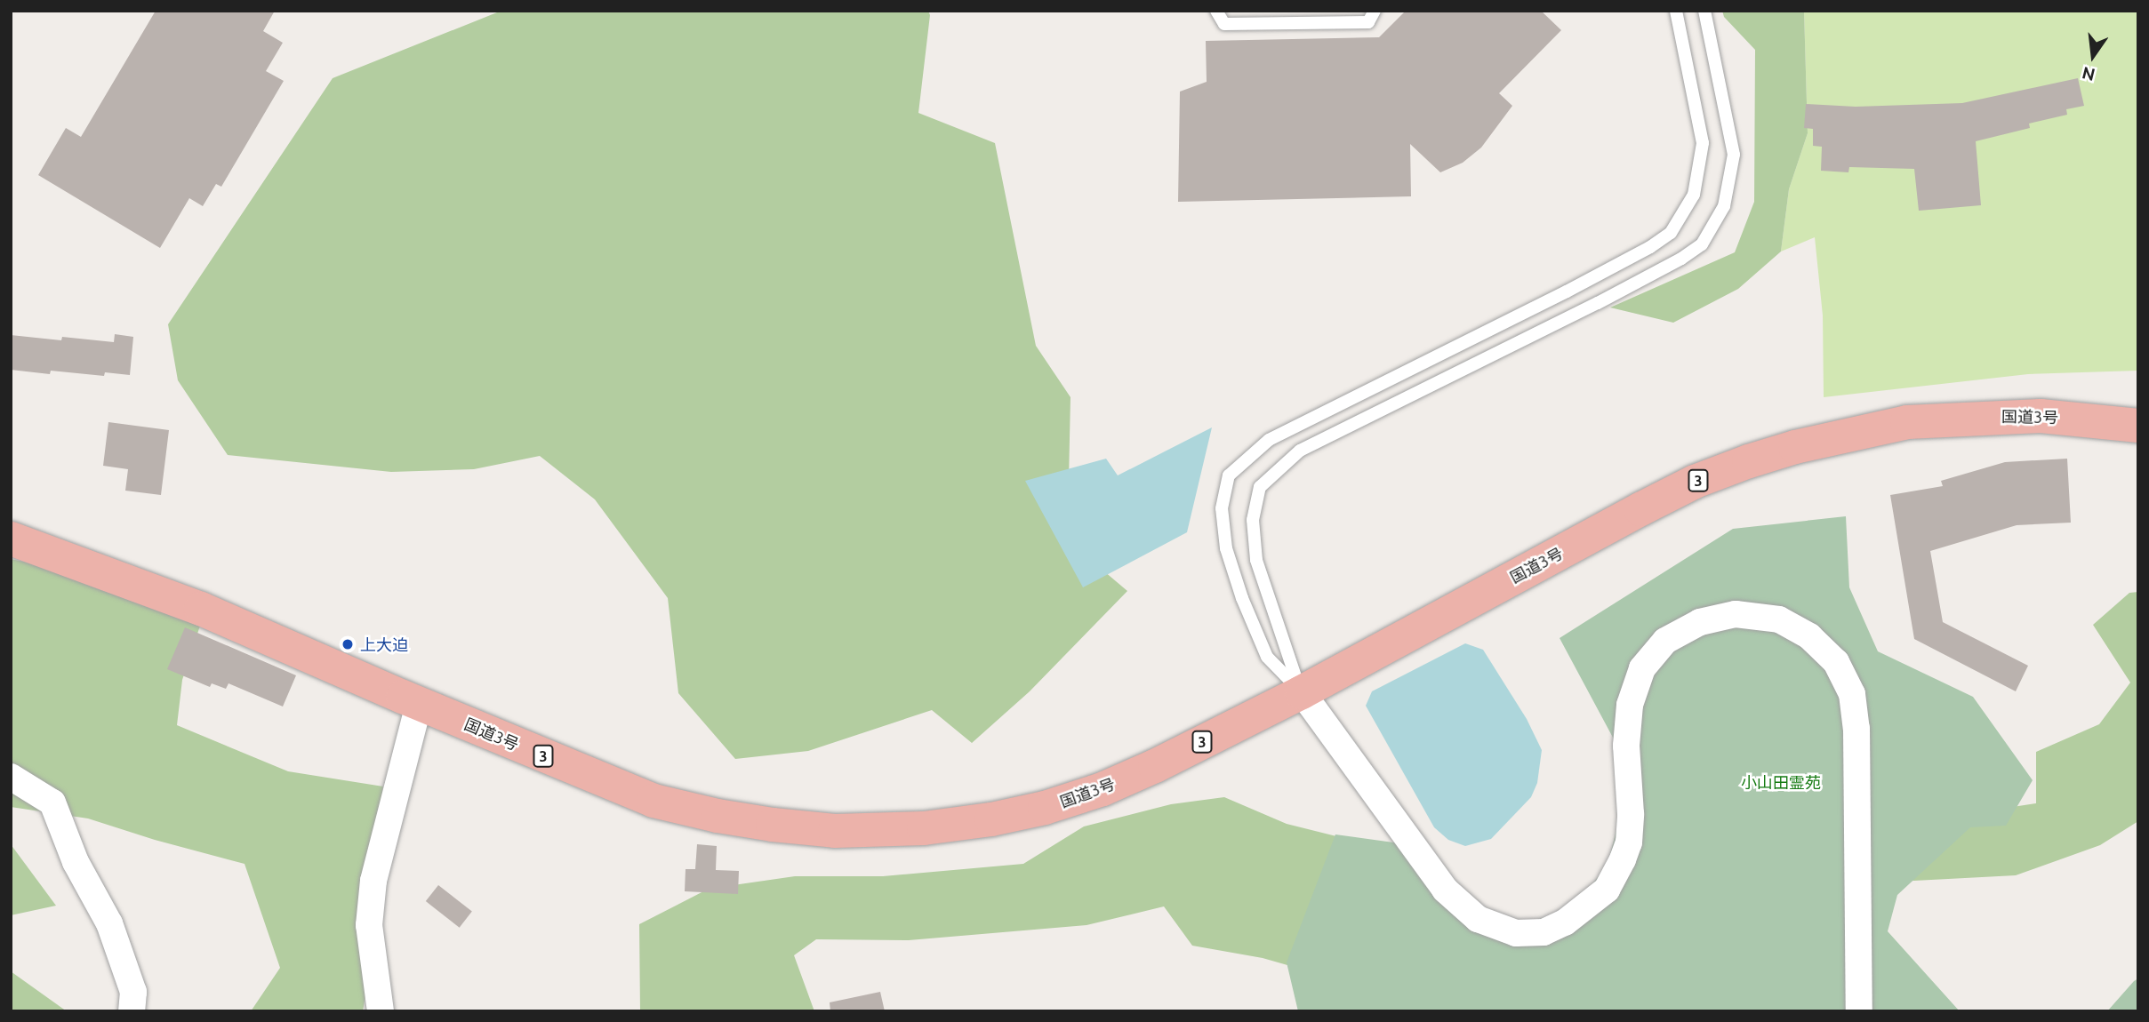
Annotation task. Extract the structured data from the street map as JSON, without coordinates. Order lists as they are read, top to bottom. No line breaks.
{"streets":{"highway":["国道3号","3"]},"parks":["小山田霊苑"],"places":["上大迫"],"north":"bottom"}
